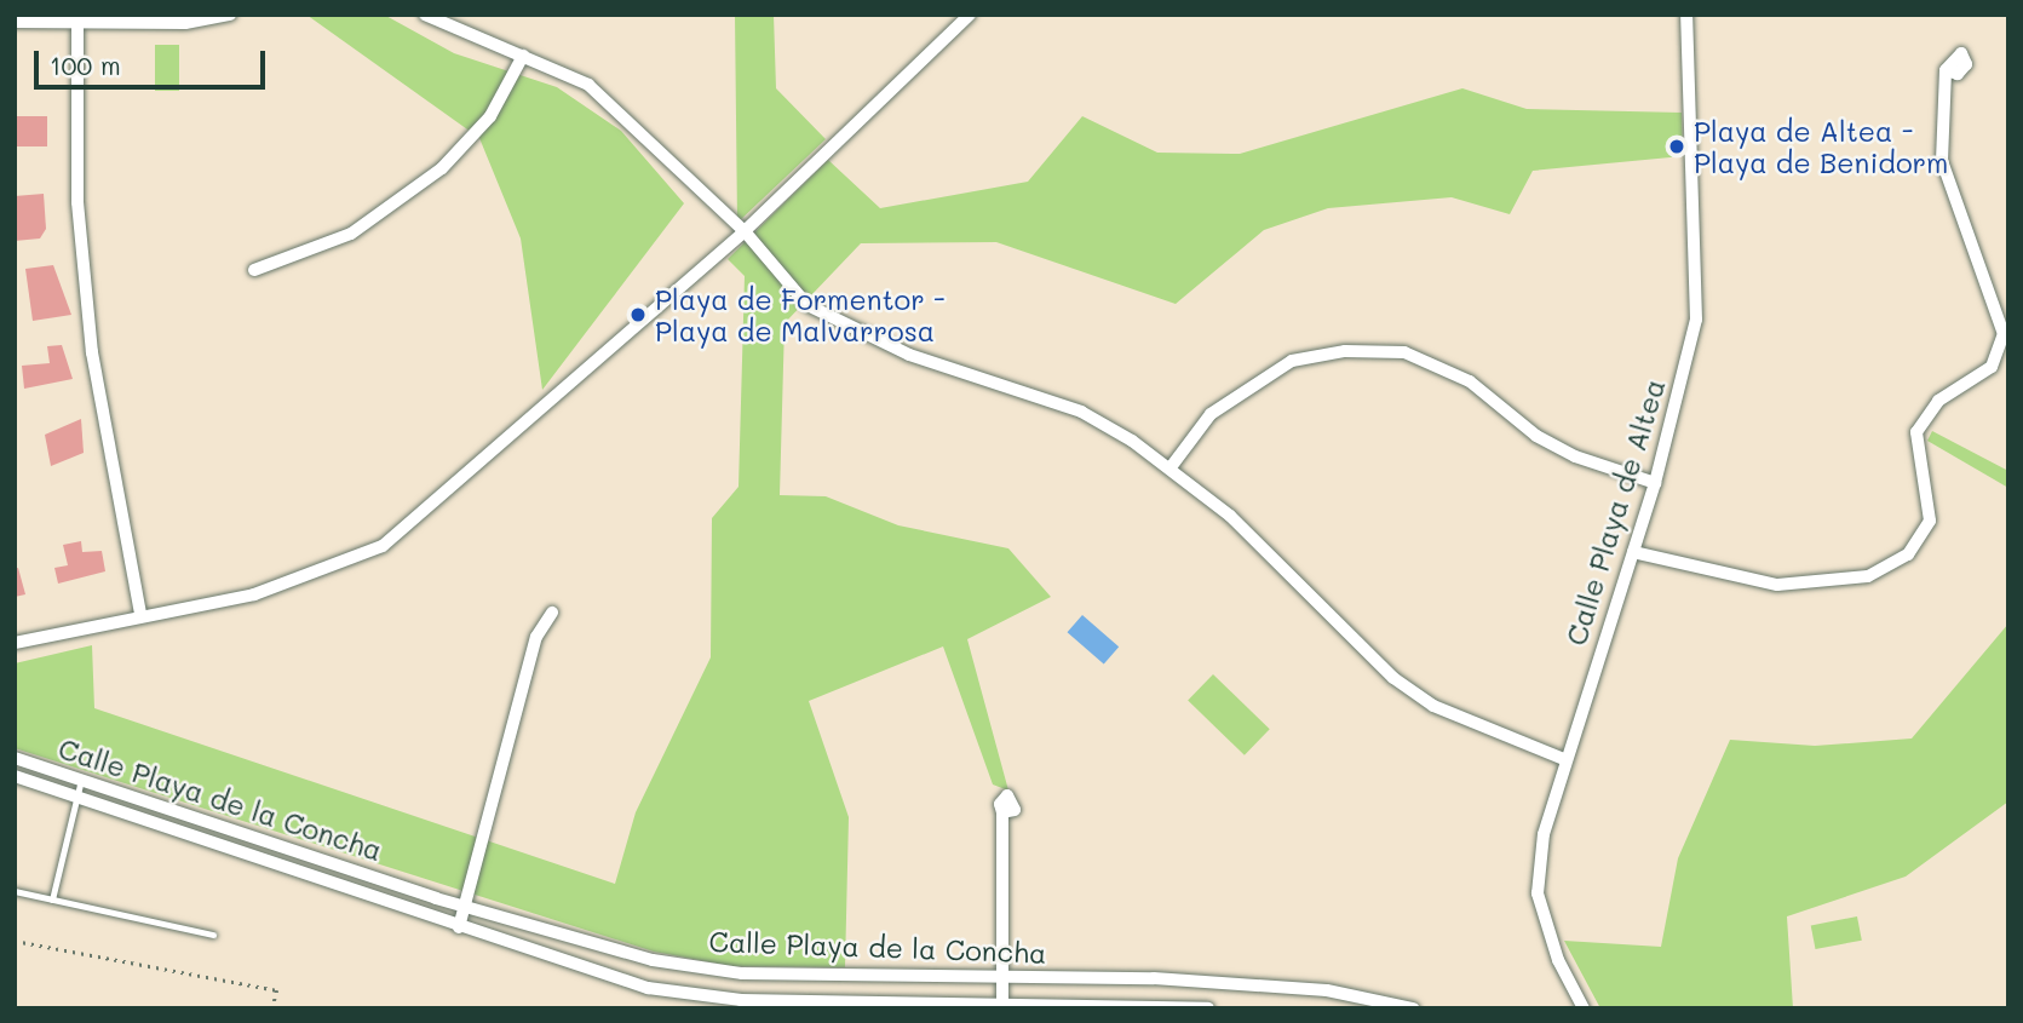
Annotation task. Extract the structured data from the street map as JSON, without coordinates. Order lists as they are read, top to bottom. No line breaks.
{"streets":{"street":["Calle Playa de Altea","Calle Playa de la Concha"]},"places":["Playa de Altea - Playa de Benidorm","Playa de Formentor - Playa de Malvarrosa"],"scale_bar":"100 m"}
